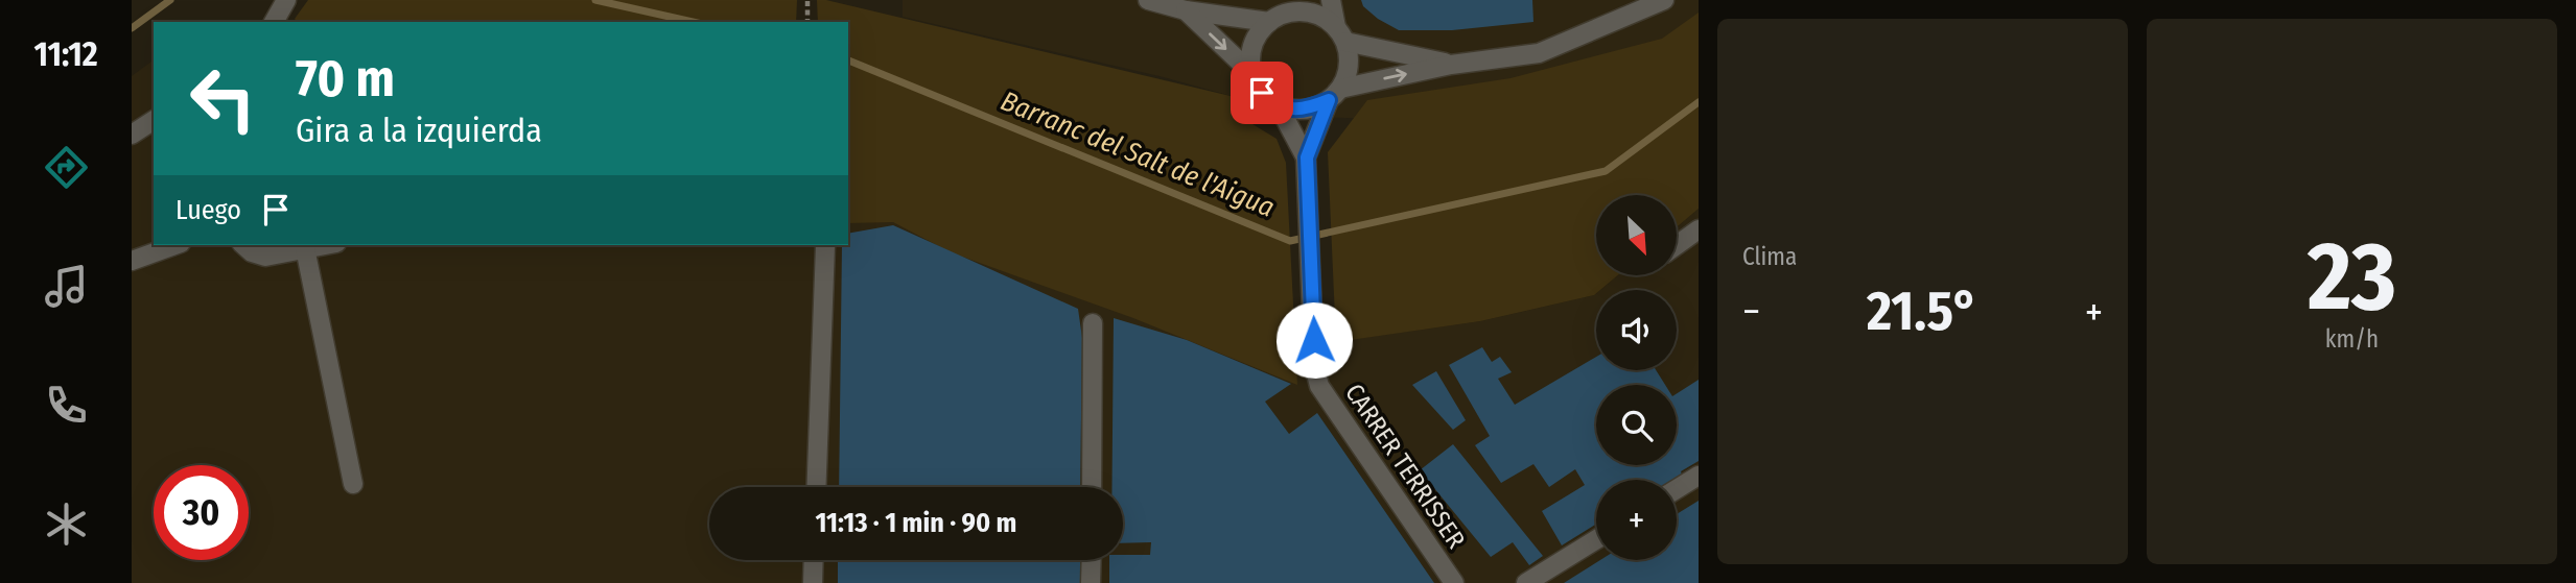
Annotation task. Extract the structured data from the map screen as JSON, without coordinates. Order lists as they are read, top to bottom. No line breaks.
{"streets":{"street":["CARRER TERRISSER"]},"water":["Barranc del Salt de l'Aigua"],"north":"bottom right","page":{"tabs":"11:12","tile":["Clima",["23","km/h"]],"turn":["70 m","Gira a la izquierda"],"then":"Luego","map_buttons":"+","heat":["−","21.5°","+"],"limit":"30","trip":"11:13 · 1 min · 90 m"}}
